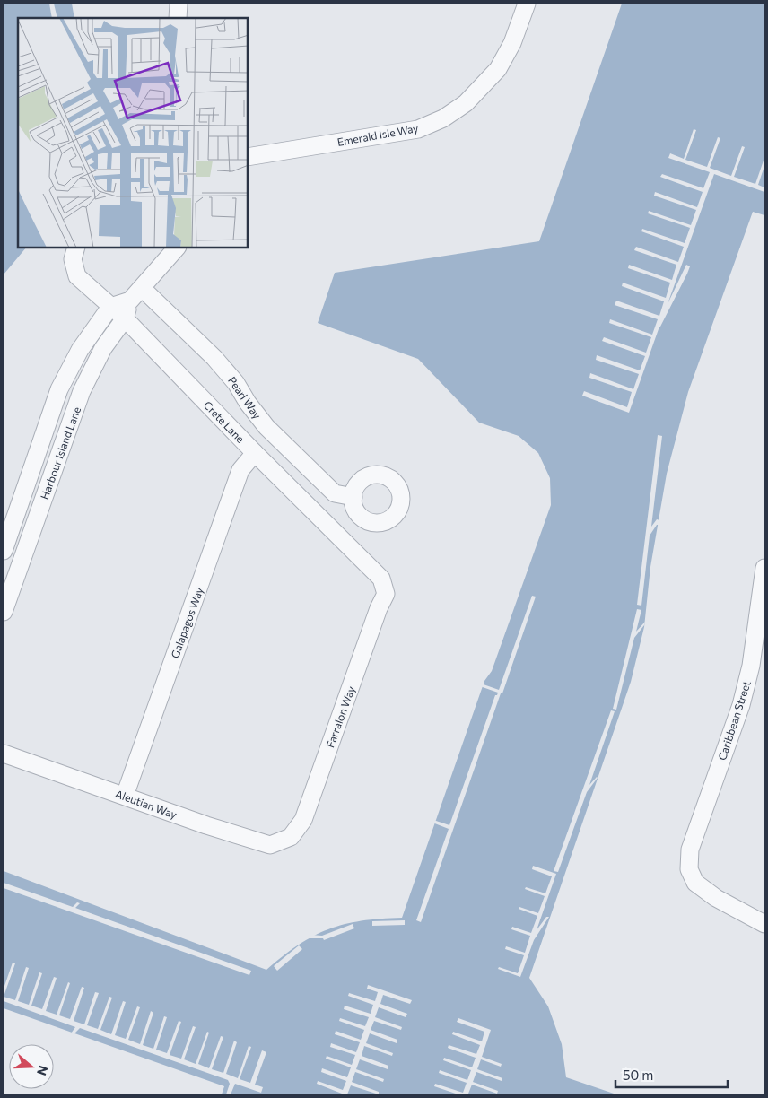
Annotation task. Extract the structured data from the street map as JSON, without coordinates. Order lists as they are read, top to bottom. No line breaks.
{"streets":{"street":["Emerald Isle Way","Pearl Way","Crete Lane","Harbour Island Lane","Galapagos Way","Farralon Way","Caribbean Street","Aleutian Way"]},"crossings":[["Pearl Way","Harbour Island Lane"],["Crete Lane","Harbour Island Lane"],["Crete Lane","Galapagos Way"],["Crete Lane","Farralon Way"],["Galapagos Way","Aleutian Way"],["Farralon Way","Aleutian Way"]],"scale_bar":"50 m","north":"right"}
